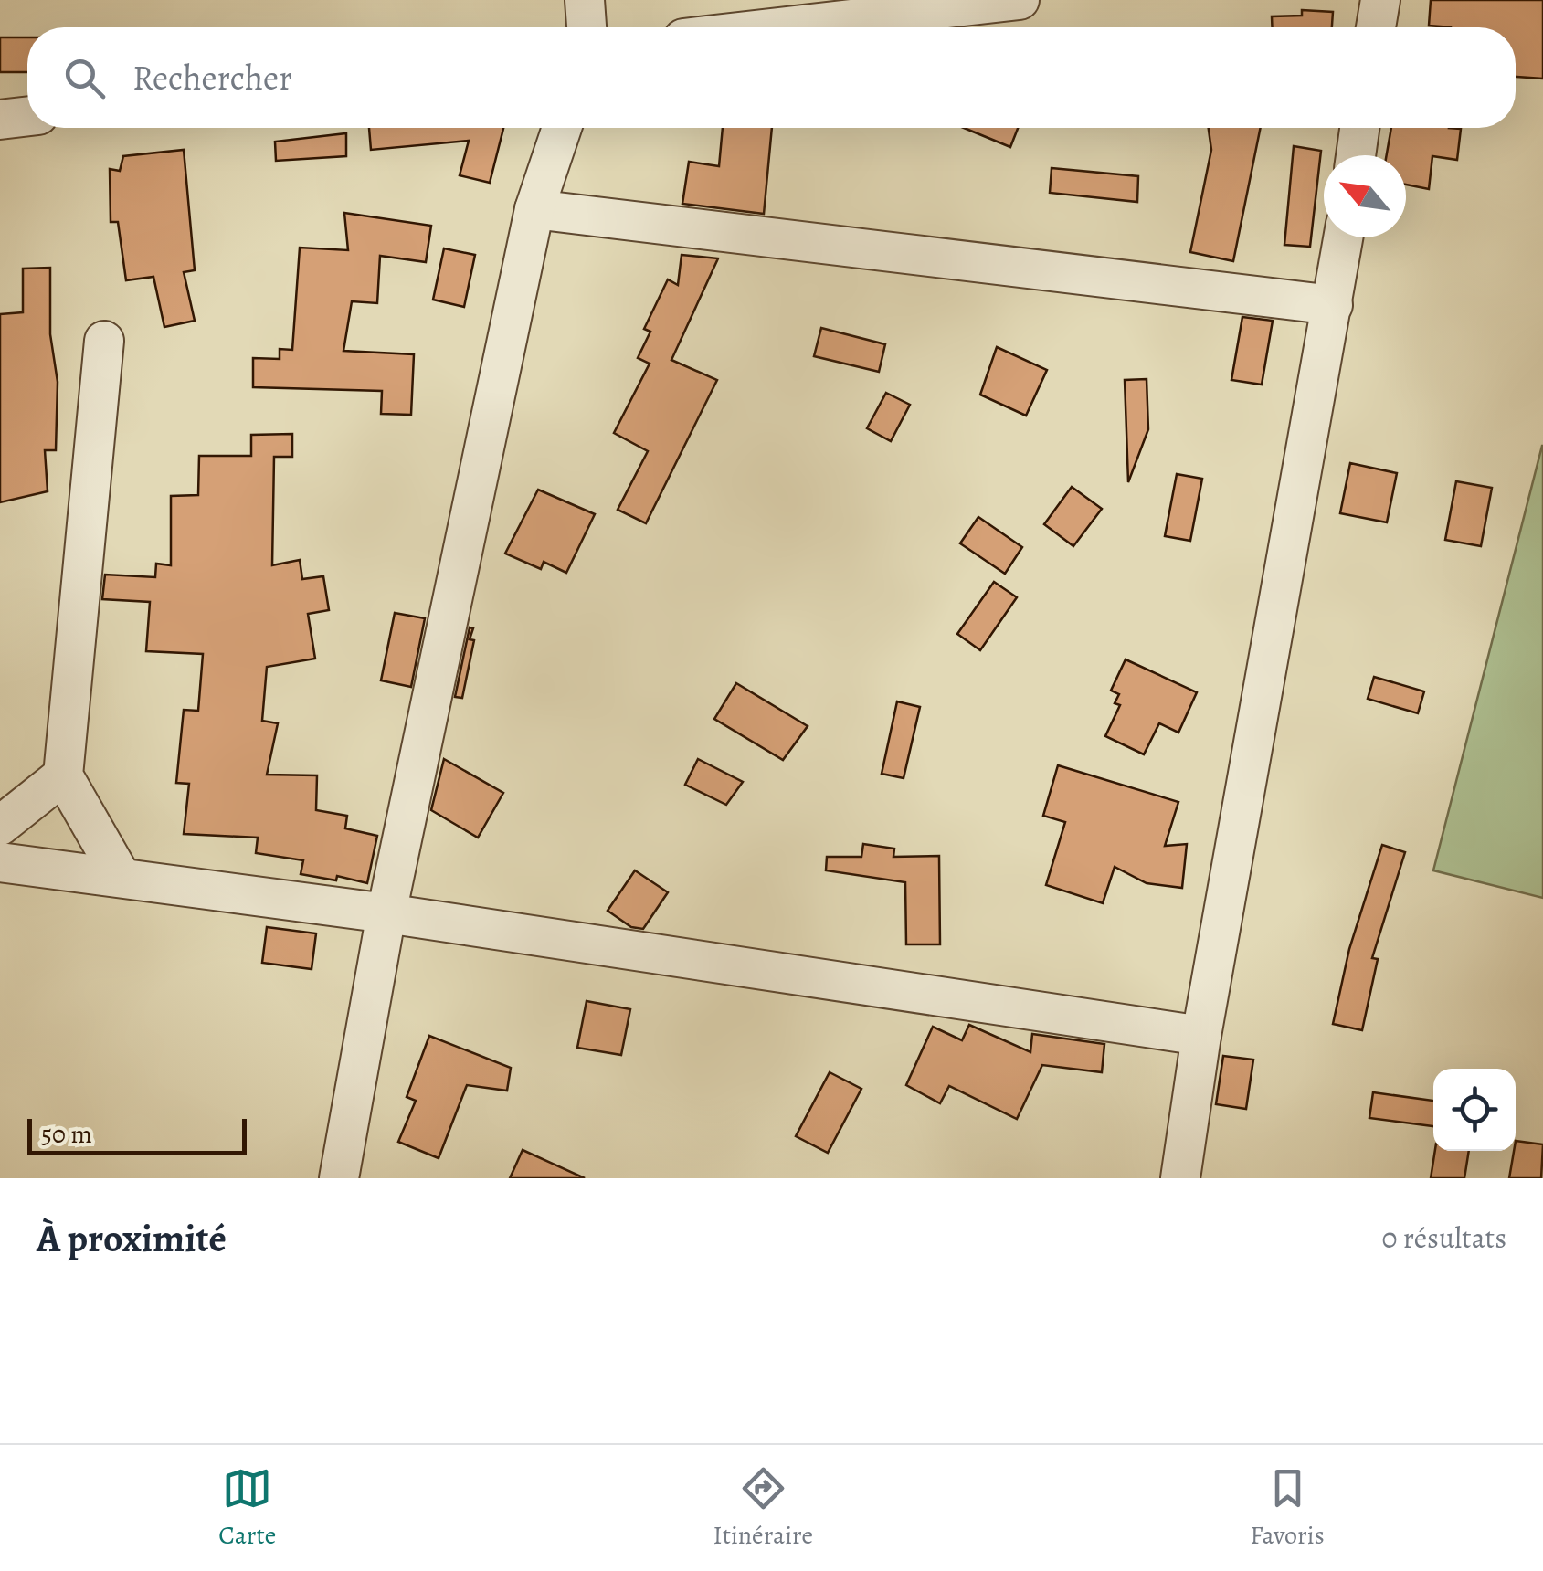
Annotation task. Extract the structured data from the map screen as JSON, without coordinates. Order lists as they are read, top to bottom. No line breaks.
{"scale_bar":"50 m","north":"top left","page":{"search":"Rechercher","scale":"50 m","heading":["À proximité","0 résultats"],"nav":["Carte","Itinéraire","Favoris"]}}
